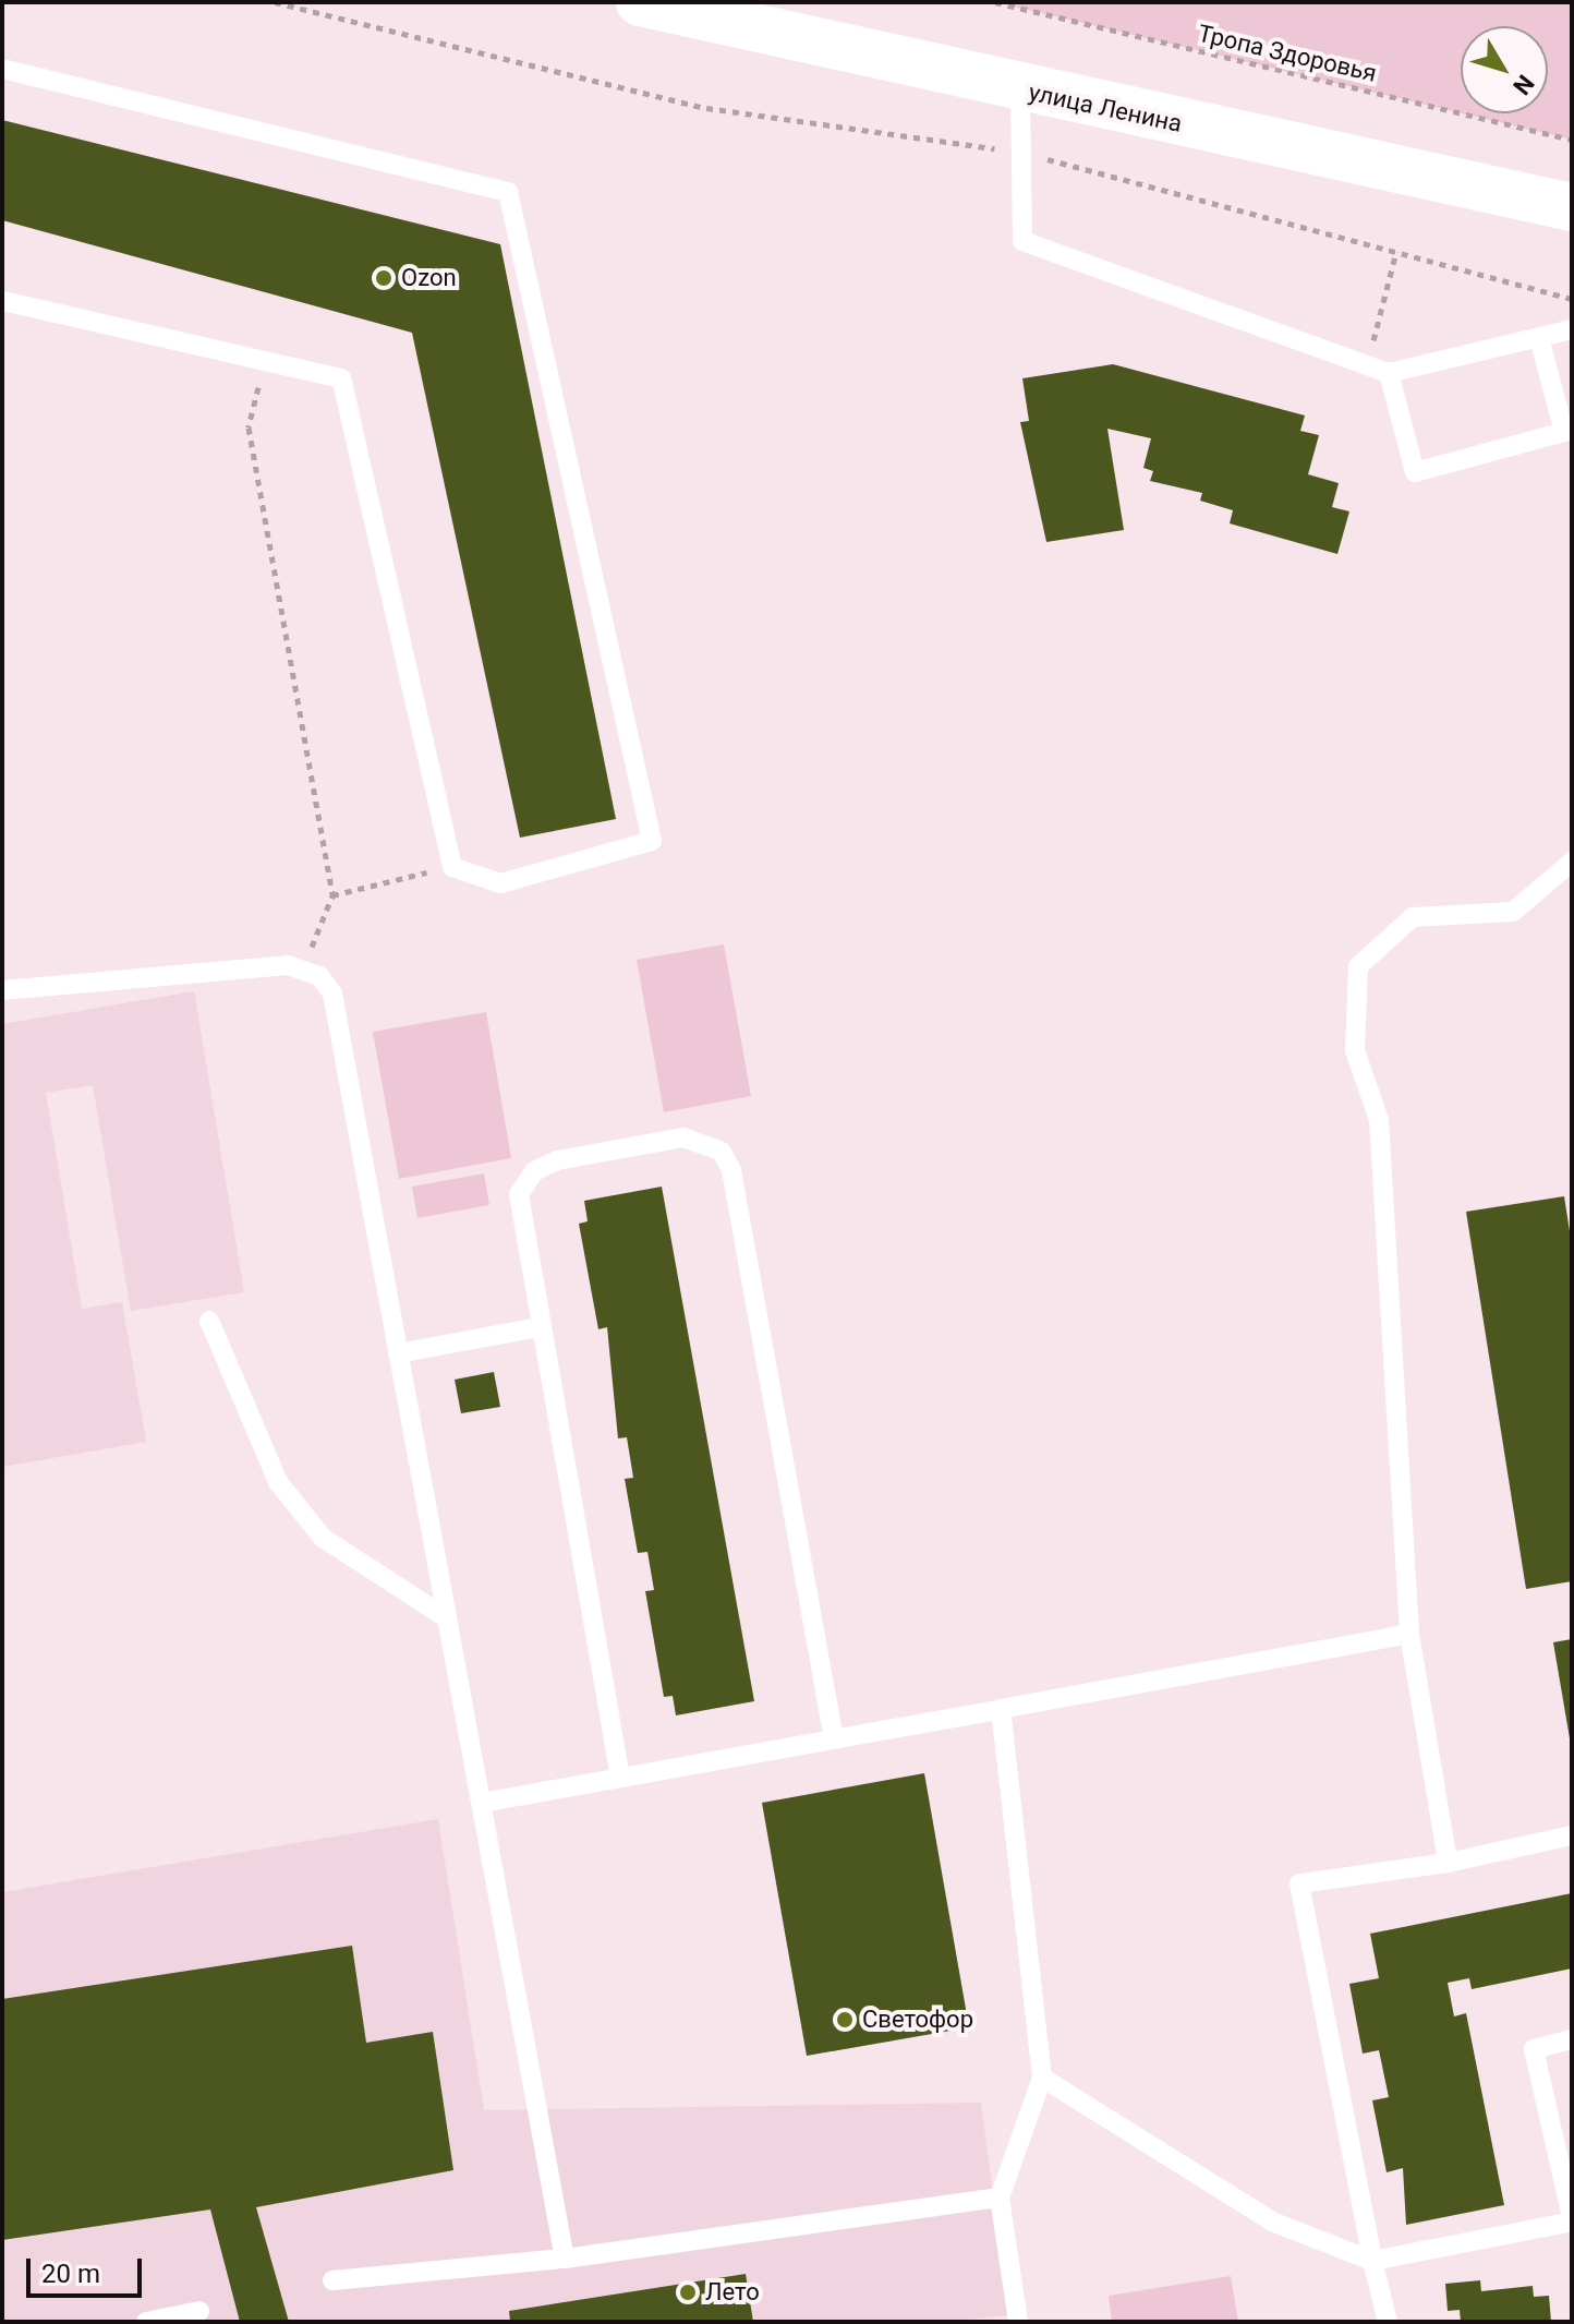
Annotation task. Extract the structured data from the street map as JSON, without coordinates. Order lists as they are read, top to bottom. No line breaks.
{"streets":{"street":["улица Ленина"],"path":["Тропа Здоровья"]},"places":["Ozon","Светофор","Лето"],"scale_bar":"20 m","north":"bottom right"}
